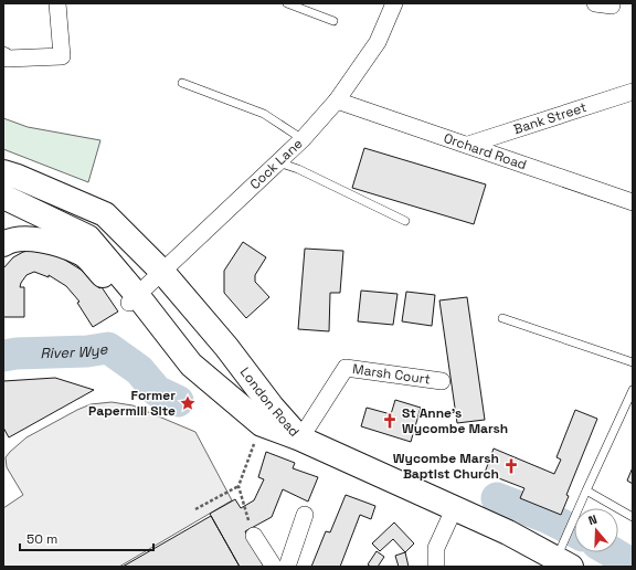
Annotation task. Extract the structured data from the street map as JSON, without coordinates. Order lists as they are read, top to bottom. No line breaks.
{"streets":{"main road":["London Road"],"street":["Bank Street","Orchard Road","Cock Lane","Marsh Court"]},"crossings":[["Bank Street","Orchard Road"],["Orchard Road","Cock Lane"],["Cock Lane","London Road"],["Marsh Court","London Road"]],"water":["River Wye"],"places":{"place":["Former Papermill Site"],"church":["St Anne's Wycombe Marsh","Wycombe Marsh Baptist Church"]},"scale_bar":"50 m","north":"top"}
